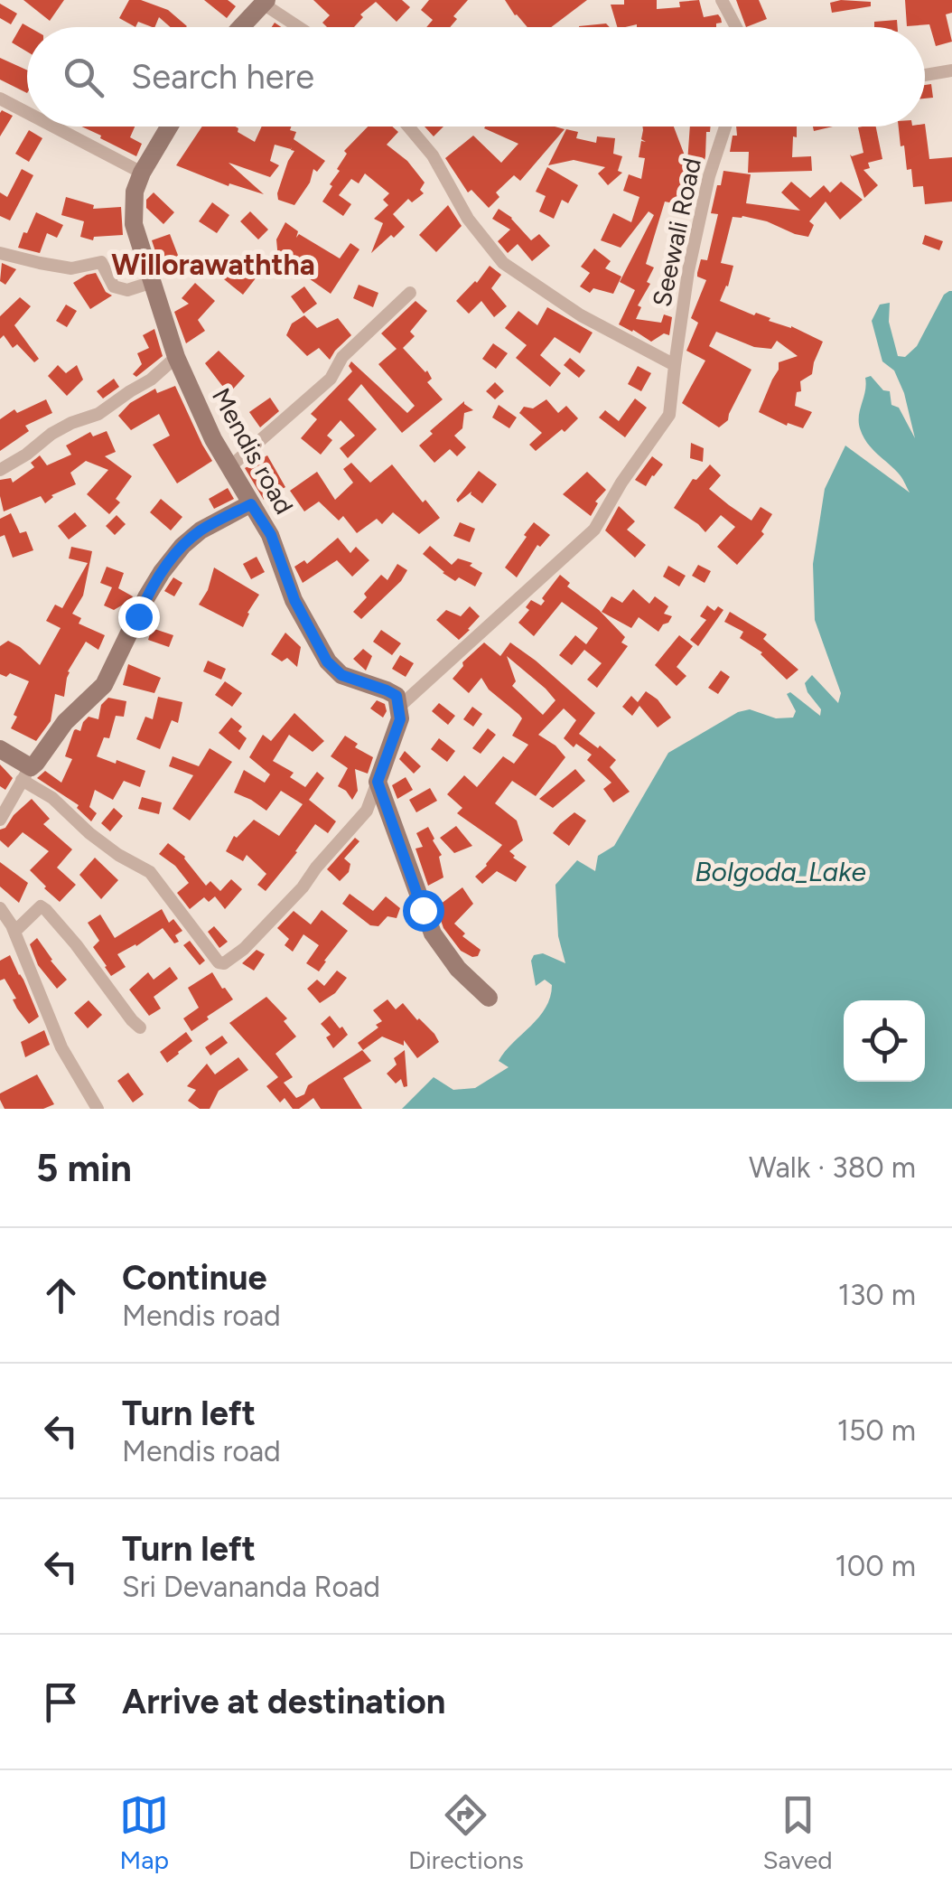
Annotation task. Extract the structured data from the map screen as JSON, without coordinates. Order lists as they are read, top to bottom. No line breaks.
{"streets":{"street":["Seewali Road","Mendis road"]},"crossings":[["Seewali Road","Mendis road"]],"districts":["Willorawaththa"],"water":["Bolgoda_Lake"],"page":{"search":"Search here","heading":["5 min","Walk · 380 m"],"list":[["Continue","Mendis road","130 m"],["Turn left","Mendis road","150 m"],["Turn left","Sri Devananda Road","100 m"],"Arrive at destination"],"nav":["Map","Directions","Saved"]}}
